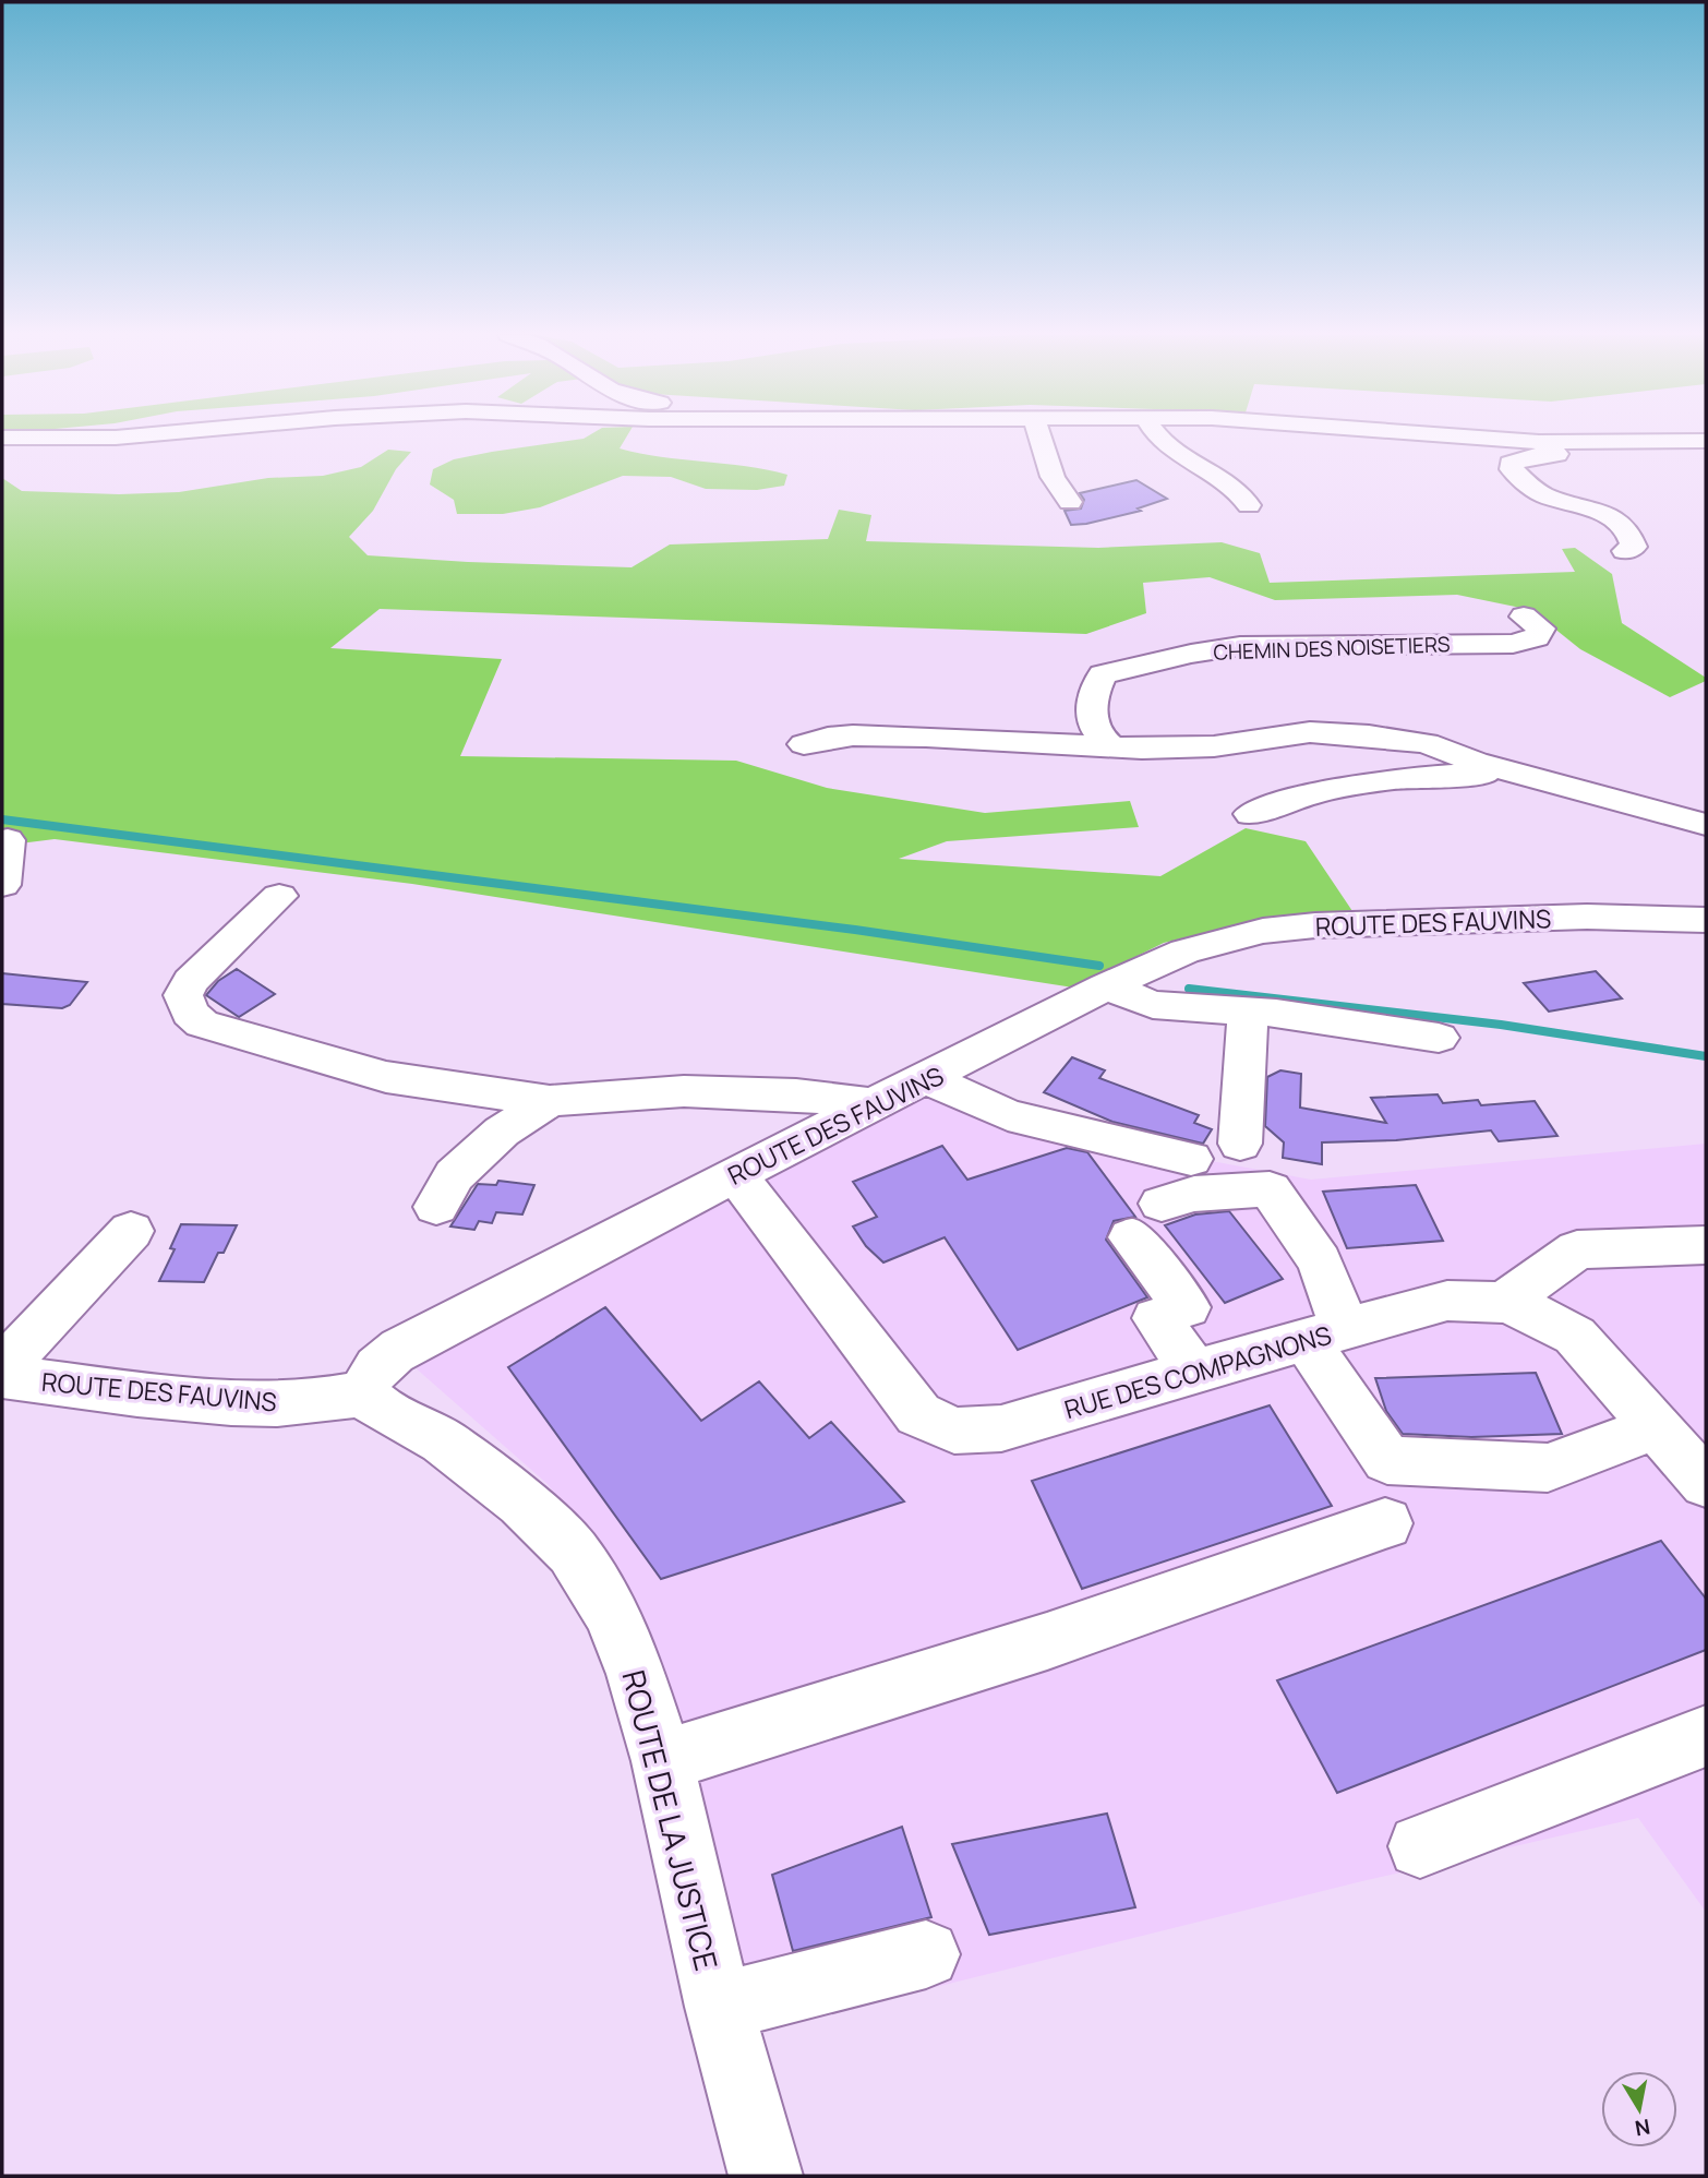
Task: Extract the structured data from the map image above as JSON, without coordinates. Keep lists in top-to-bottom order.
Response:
{
  "streets": {
    "street": [
      "CHEMIN DES NOISETIERS",
      "ROUTE DES FAUVINS",
      "RUE DES COMPAGNONS",
      "ROUTE DE LA JUSTICE"
    ]
  },
  "crossings": [
    ["ROUTE DES FAUVINS", "RUE DES COMPAGNONS"],
    ["ROUTE DES FAUVINS", "ROUTE DE LA JUSTICE"]
  ],
  "north": "bottom"
}
